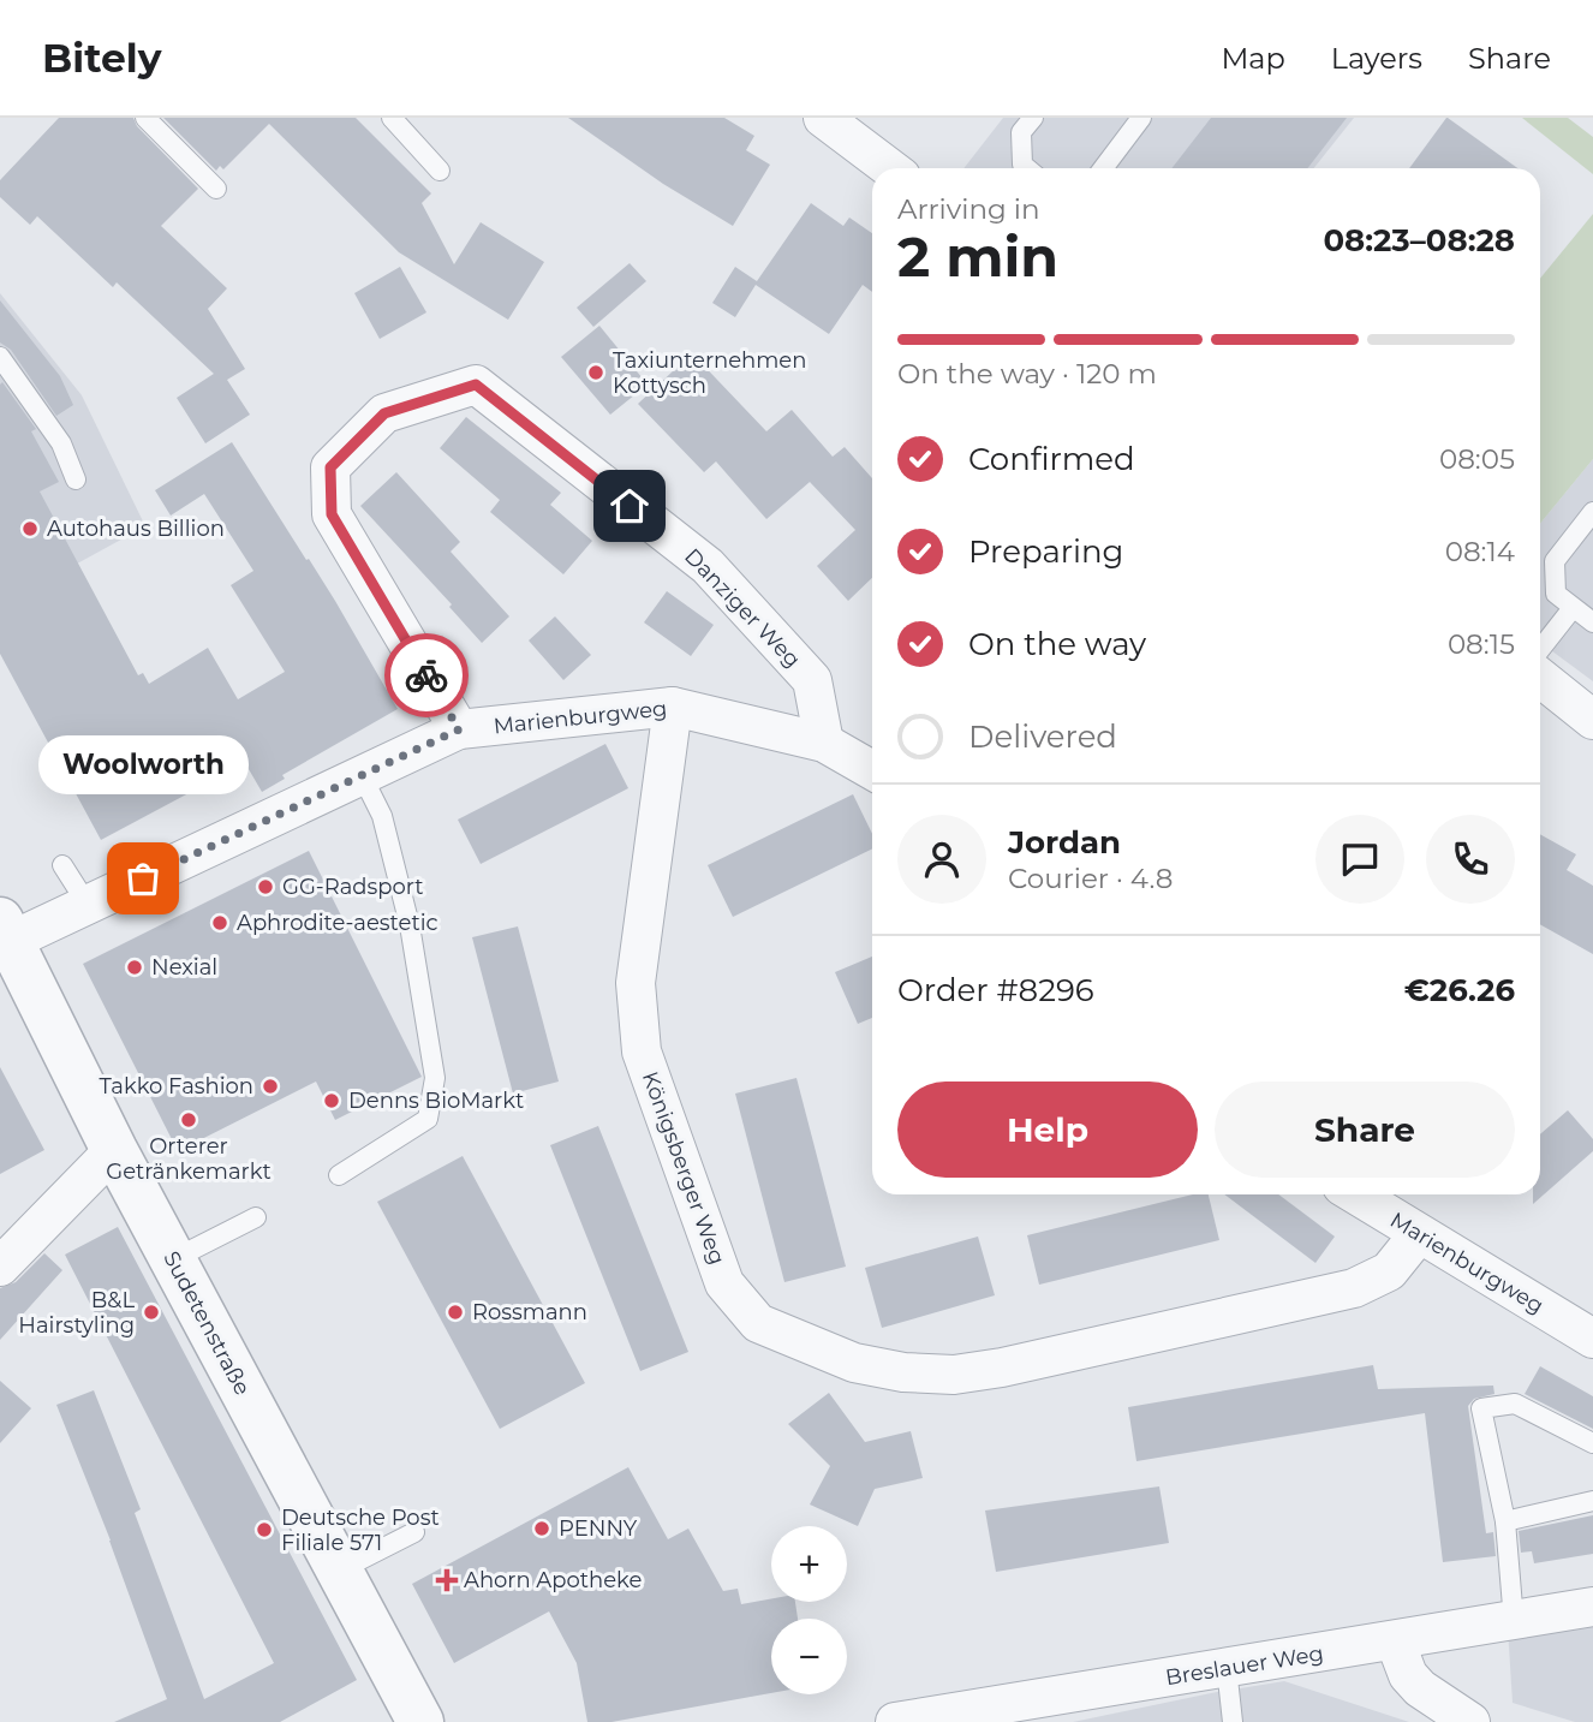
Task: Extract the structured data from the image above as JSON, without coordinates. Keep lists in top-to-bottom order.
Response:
{
  "streets": {
    "street": [
      "Danziger Weg",
      "Marienburgweg",
      "Königsberger Weg",
      "Sudetenstraße",
      "Breslauer Weg"
    ]
  },
  "crossings": [
    ["Danziger Weg", "Marienburgweg"],
    ["Marienburgweg", "Königsberger Weg"],
    ["Marienburgweg", "Sudetenstraße"]
  ],
  "places": {
    "other": [
      "Taxiunternehmen Kottysch",
      "Autohaus Billion",
      "Woolworth",
      "GG-Radsport",
      "Aphrodite-aestetic",
      "Nexial",
      "Takko Fashion",
      "Denns BioMarkt",
      "Orterer Getränkemarkt",
      "B&L Hairstyling",
      "Rossmann",
      "PENNY",
      "Deutsche Post Filiale 571"
    ],
    "health": ["Ahorn Apotheke"]
  },
  "page": {
    "header": "Bitely",
    "nav": ["Map", "Layers", "Share"],
    "heading": ["2 min", "Arriving in", "08:23–08:28"],
    "panel": [
      "Jordan",
      "Courier · 4.8",
      "Order #8296",
      "€26.26"
    ],
    "bar": "On the way · 120 m",
    "list": [
      ["Confirmed", "08:05"],
      ["Preparing", "08:14"],
      ["On the way", "08:15"],
      "Delivered"
    ],
    "bubble": "Woolworth",
    "buttons": ["Help", "Share"],
    "map_buttons": ["+", "−"]
  }
}
